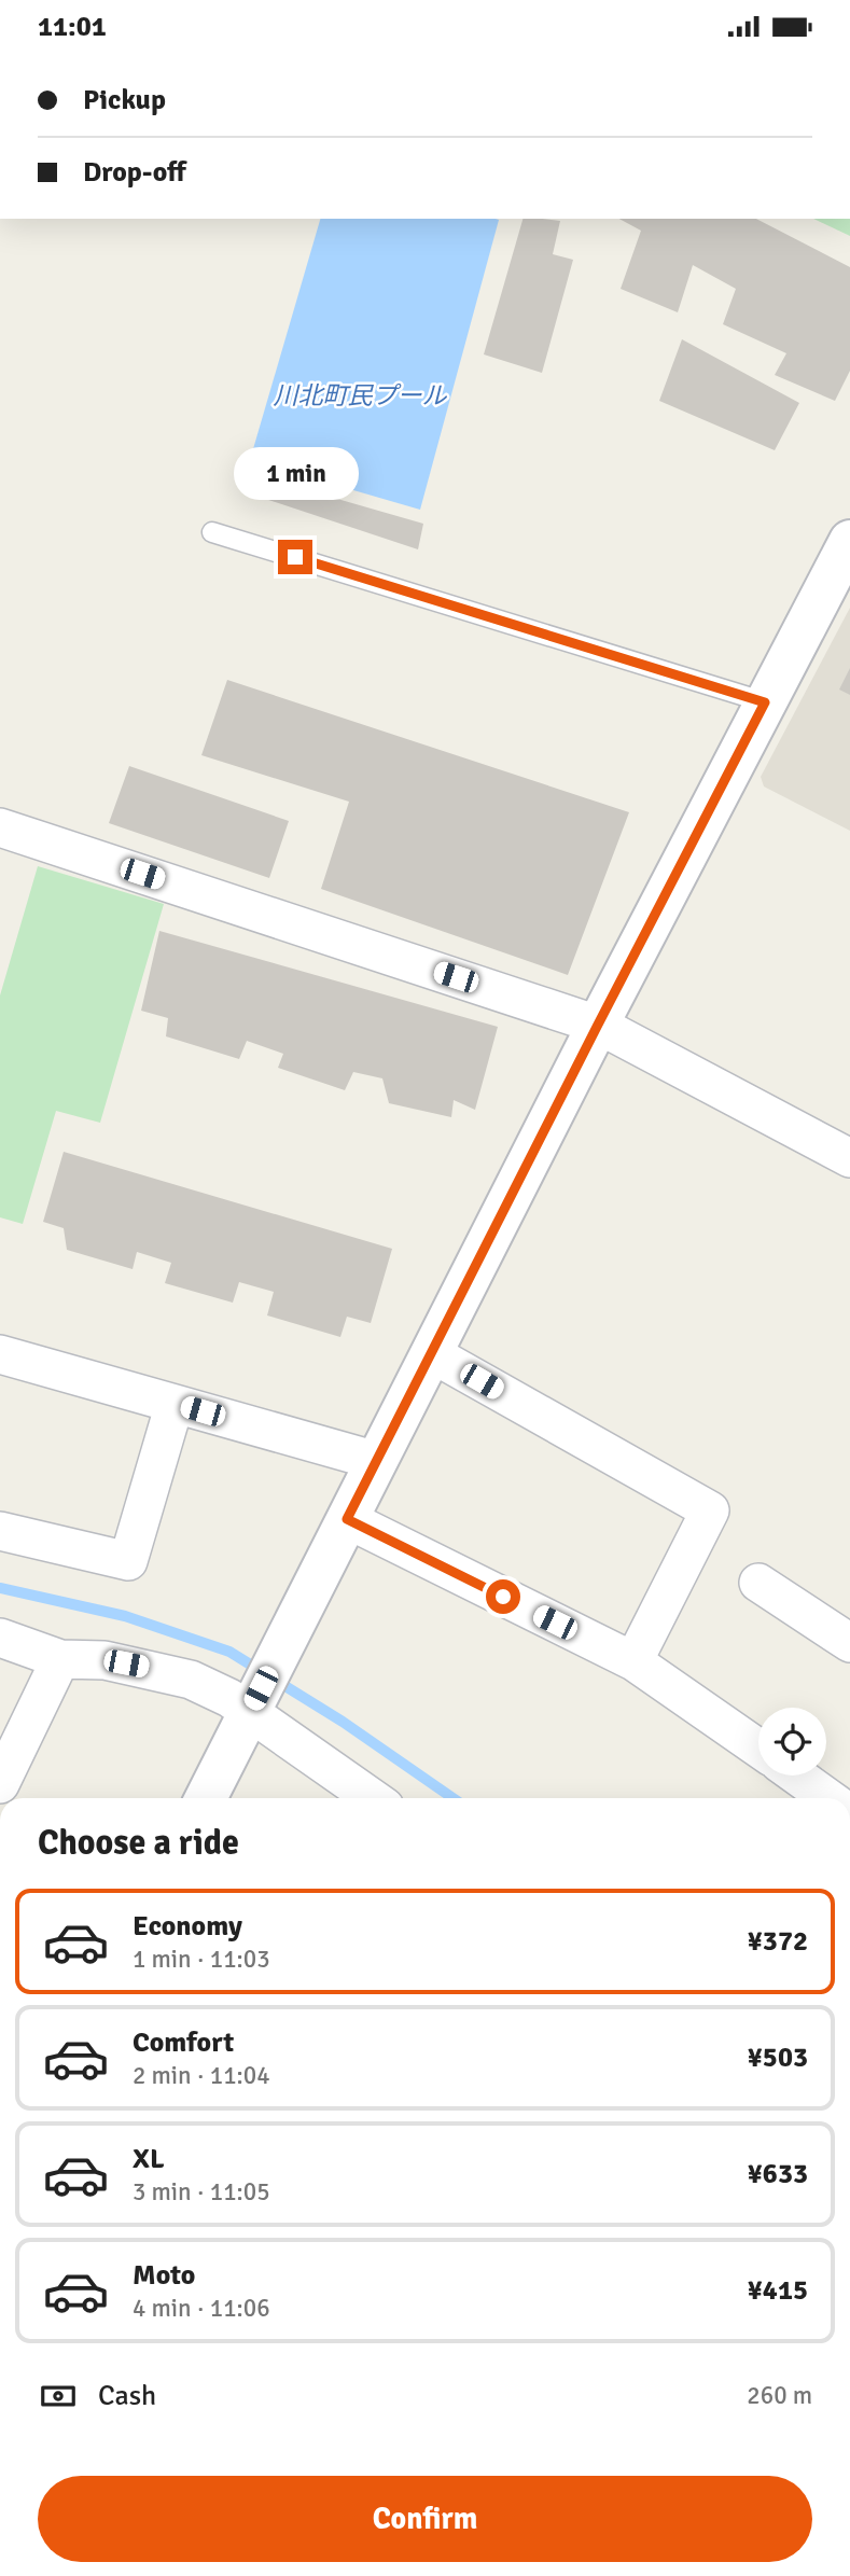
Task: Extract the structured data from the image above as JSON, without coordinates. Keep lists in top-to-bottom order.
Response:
{
  "water": ["川北町民プール"],
  "page": {
    "status": "11:01",
    "banner": ["Pickup", "Drop-off"],
    "bubble": "1 min",
    "heading": "Choose a ride",
    "list": [
      {
        "name": "Economy",
        "note": "1 min · 11:03",
        "value": "¥372"
      },
      {
        "name": "Comfort",
        "note": "2 min · 11:04",
        "value": "¥503"
      },
      {
        "name": "XL",
        "note": "3 min · 11:05",
        "value": "¥633"
      },
      {
        "name": "Moto",
        "note": "4 min · 11:06",
        "value": "¥415"
      }
    ],
    "pay": ["Cash", "260 m"],
    "buttons": "Confirm"
  }
}
